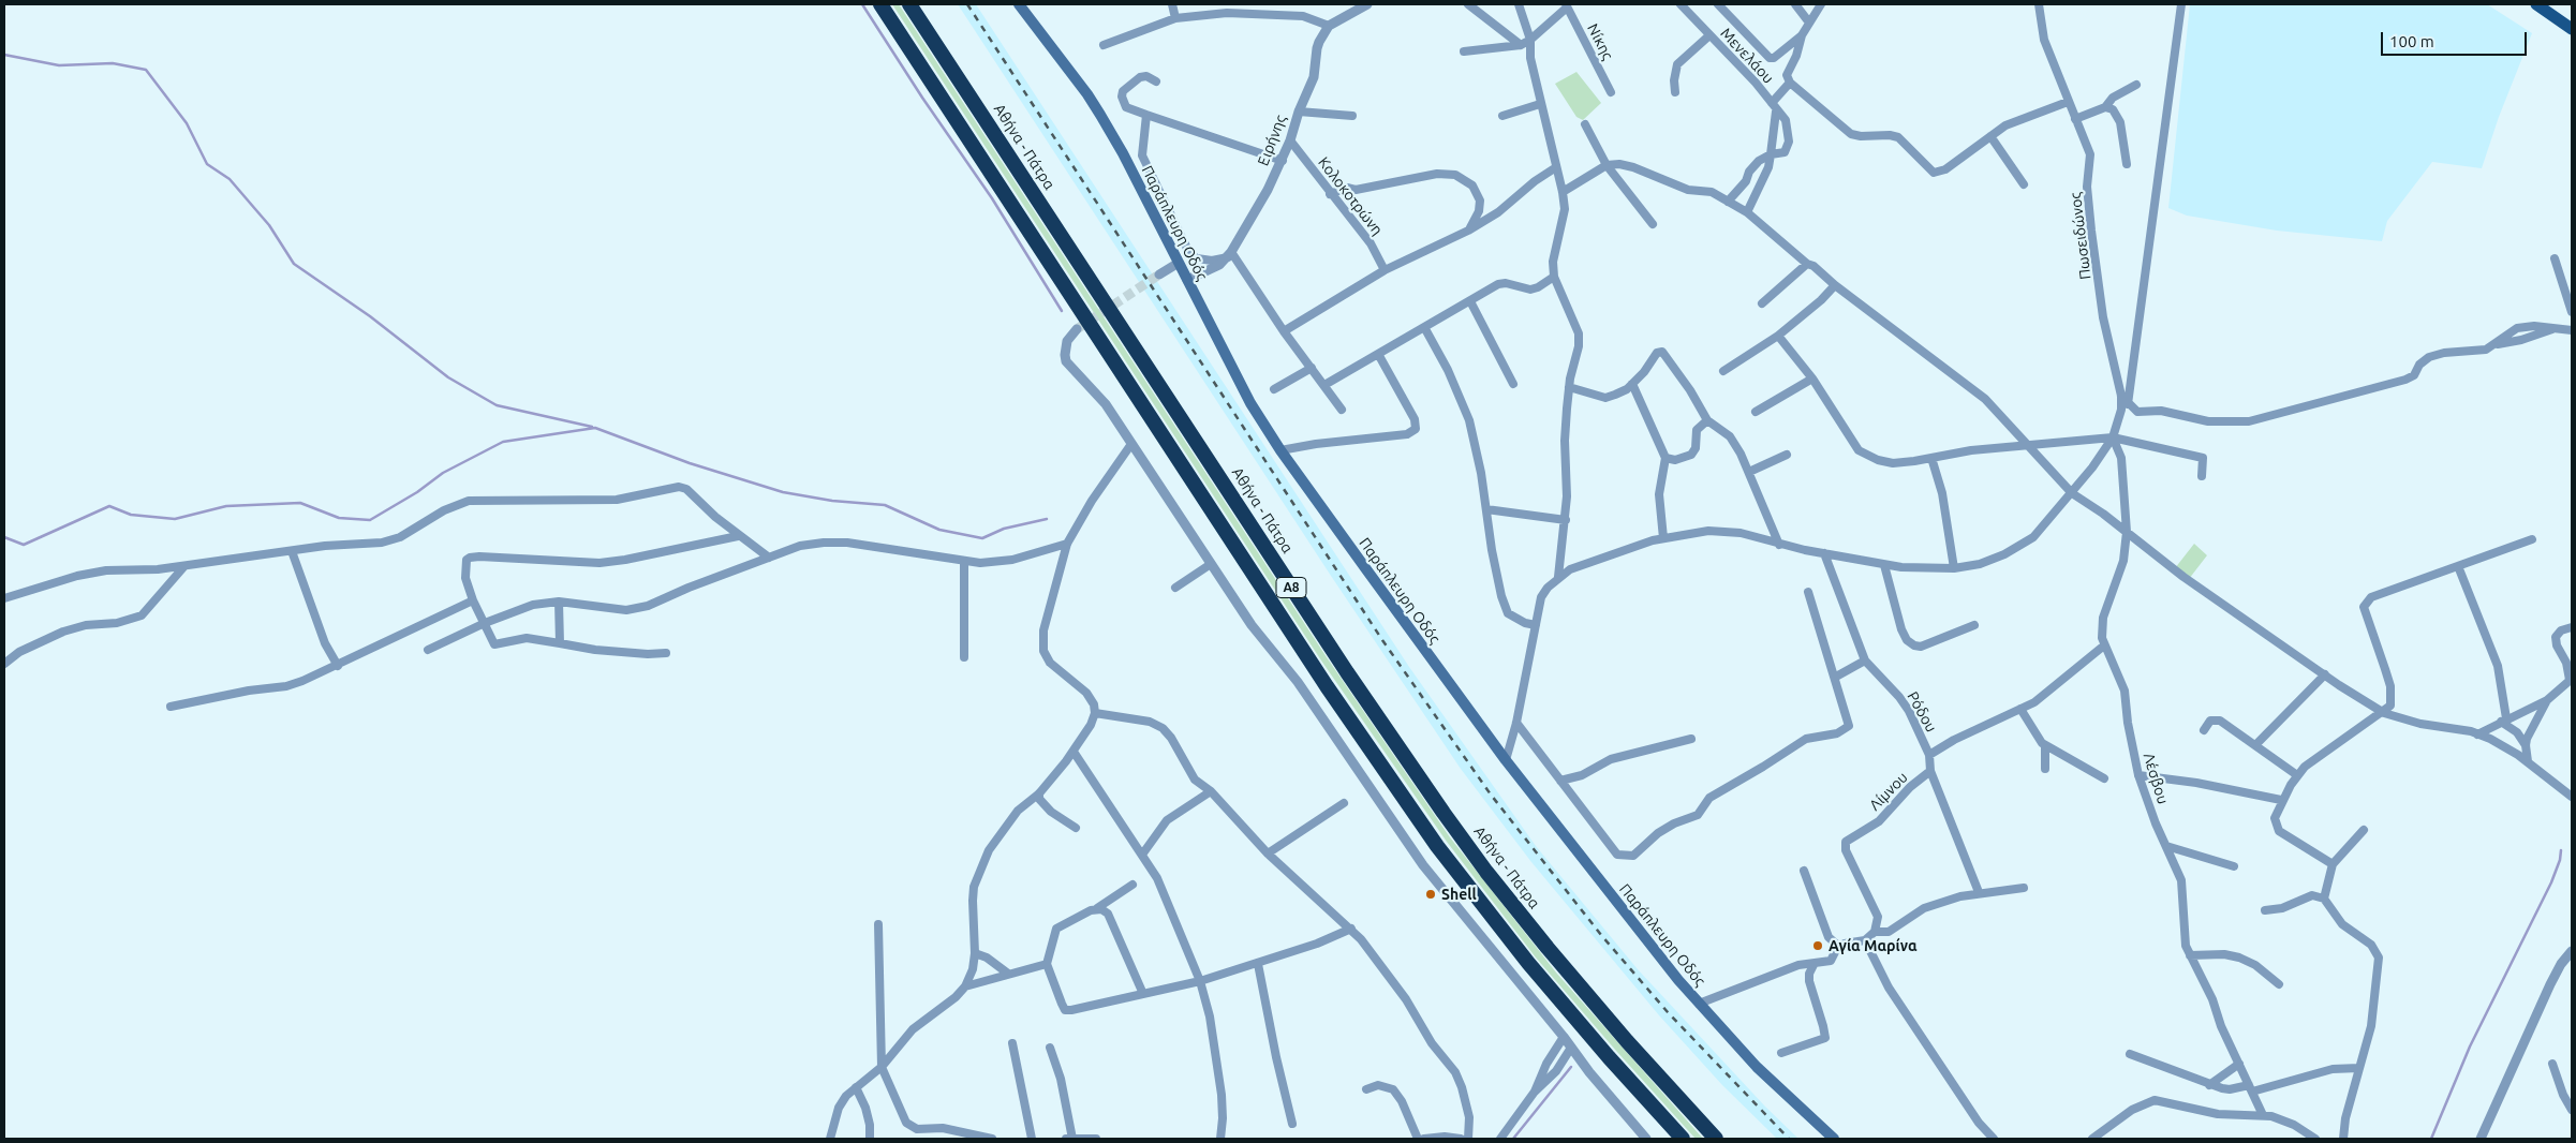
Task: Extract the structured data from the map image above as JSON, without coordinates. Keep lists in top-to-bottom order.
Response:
{
  "streets": {
    "highway": ["Αθήνα - Πάτρα", "Α8"],
    "main road": ["Παράπλευρη Οδός"],
    "street": [
      "Νίκης",
      "Μενελάου",
      "Ειρήνης",
      "Κολοκοτρώνη",
      "Πωσειδώνος",
      "Ρόδου",
      "Λέσβου",
      "Λίμνου"
    ]
  },
  "crossings": [
    ["Ειρήνης", "Κολοκοτρώνη"],
    ["Ειρήνης", "Παράπλευρη Οδός"],
    ["Πωσειδώνος", "Ρόδου"],
    ["Πωσειδώνος", "Λέσβου"],
    ["Ρόδου", "Λίμνου"]
  ],
  "places": ["Shell", "Αγία Μαρίνα"],
  "scale_bar": "100 m"
}
